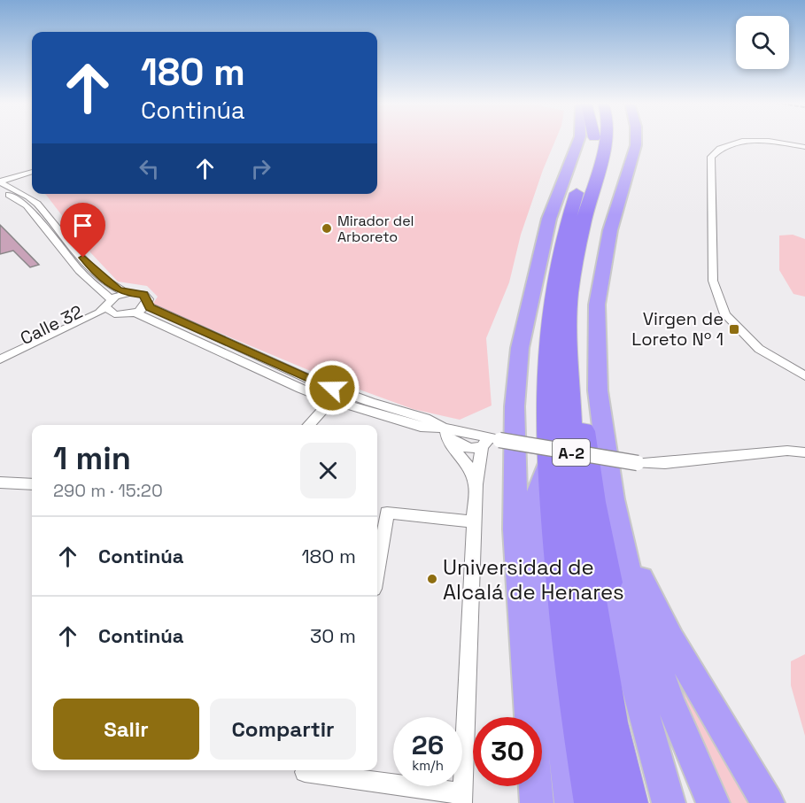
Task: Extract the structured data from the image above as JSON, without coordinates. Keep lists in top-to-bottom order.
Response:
{
  "streets": {
    "highway": ["A-2"],
    "street": ["Calle 32"]
  },
  "places": {
    "other": ["Mirador del Arboreto", "Universidad de Alcalá de Henares"],
    "transit": ["Virgen de Loreto Nº 1"]
  },
  "page": {
    "turn": ["180 m", "Continúa"],
    "heading": ["1 min", "290 m · 15:20"],
    "list": [
      {
        "name": "Continúa",
        "value": "180 m"
      },
      {
        "name": "Continúa",
        "value": "30 m"
      }
    ],
    "buttons": ["Salir", "Compartir"],
    "speed": "26 km/h",
    "limit": "30"
  }
}
